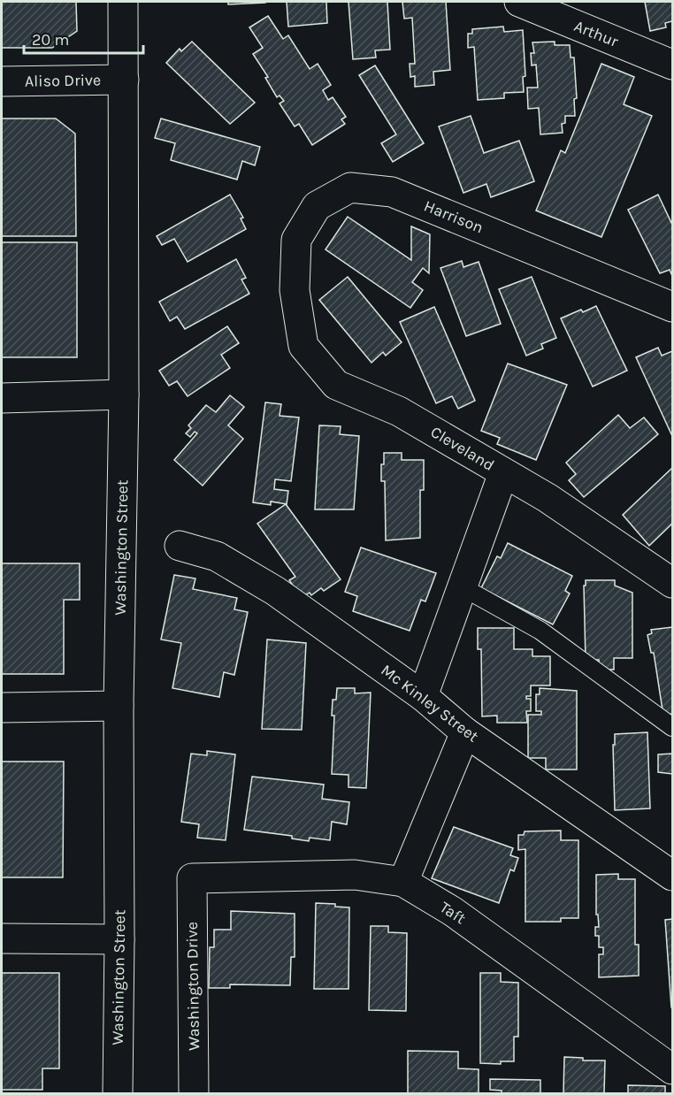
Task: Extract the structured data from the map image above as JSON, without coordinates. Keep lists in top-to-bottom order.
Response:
{
  "streets": {
    "street": [
      "Arthur",
      "Aliso Drive",
      "Harrison",
      "Cleveland",
      "Washington Street",
      "Mc Kinley Street",
      "Taft",
      "Washington Drive"
    ]
  },
  "crossings": [
    ["Aliso Drive", "Washington Street"],
    ["Harrison", "Cleveland"],
    ["Taft", "Washington Drive"]
  ],
  "scale_bar": "20 m"
}
